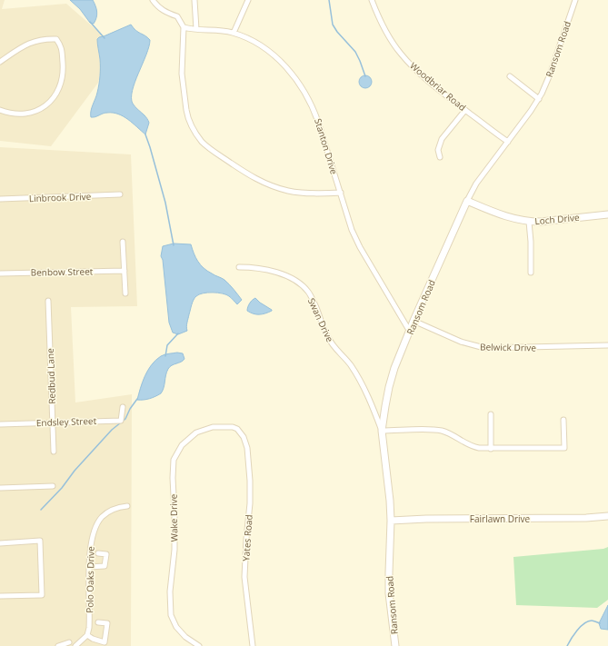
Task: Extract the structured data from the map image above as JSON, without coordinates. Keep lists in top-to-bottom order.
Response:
{
  "streets": {
    "street": [
      "Ransom Road",
      "Woodbriar Road",
      "Stanton Drive",
      "Linbrook Drive",
      "Loch Drive",
      "Benbow Street",
      "Swan Drive",
      "Belwick Drive",
      "Redbud Lane",
      "Endsley Street",
      "Wake Drive",
      "Fairlawn Drive",
      "Yates Road",
      "Polo Oaks Drive"
    ]
  },
  "crossings": [
    ["Ransom Road", "Woodbriar Road"],
    ["Ransom Road", "Stanton Drive"],
    ["Ransom Road", "Loch Drive"],
    ["Ransom Road", "Swan Drive"],
    ["Ransom Road", "Belwick Drive"],
    ["Ransom Road", "Fairlawn Drive"],
    ["Redbud Lane", "Endsley Street"],
    ["Wake Drive", "Yates Road"]
  ]
}
